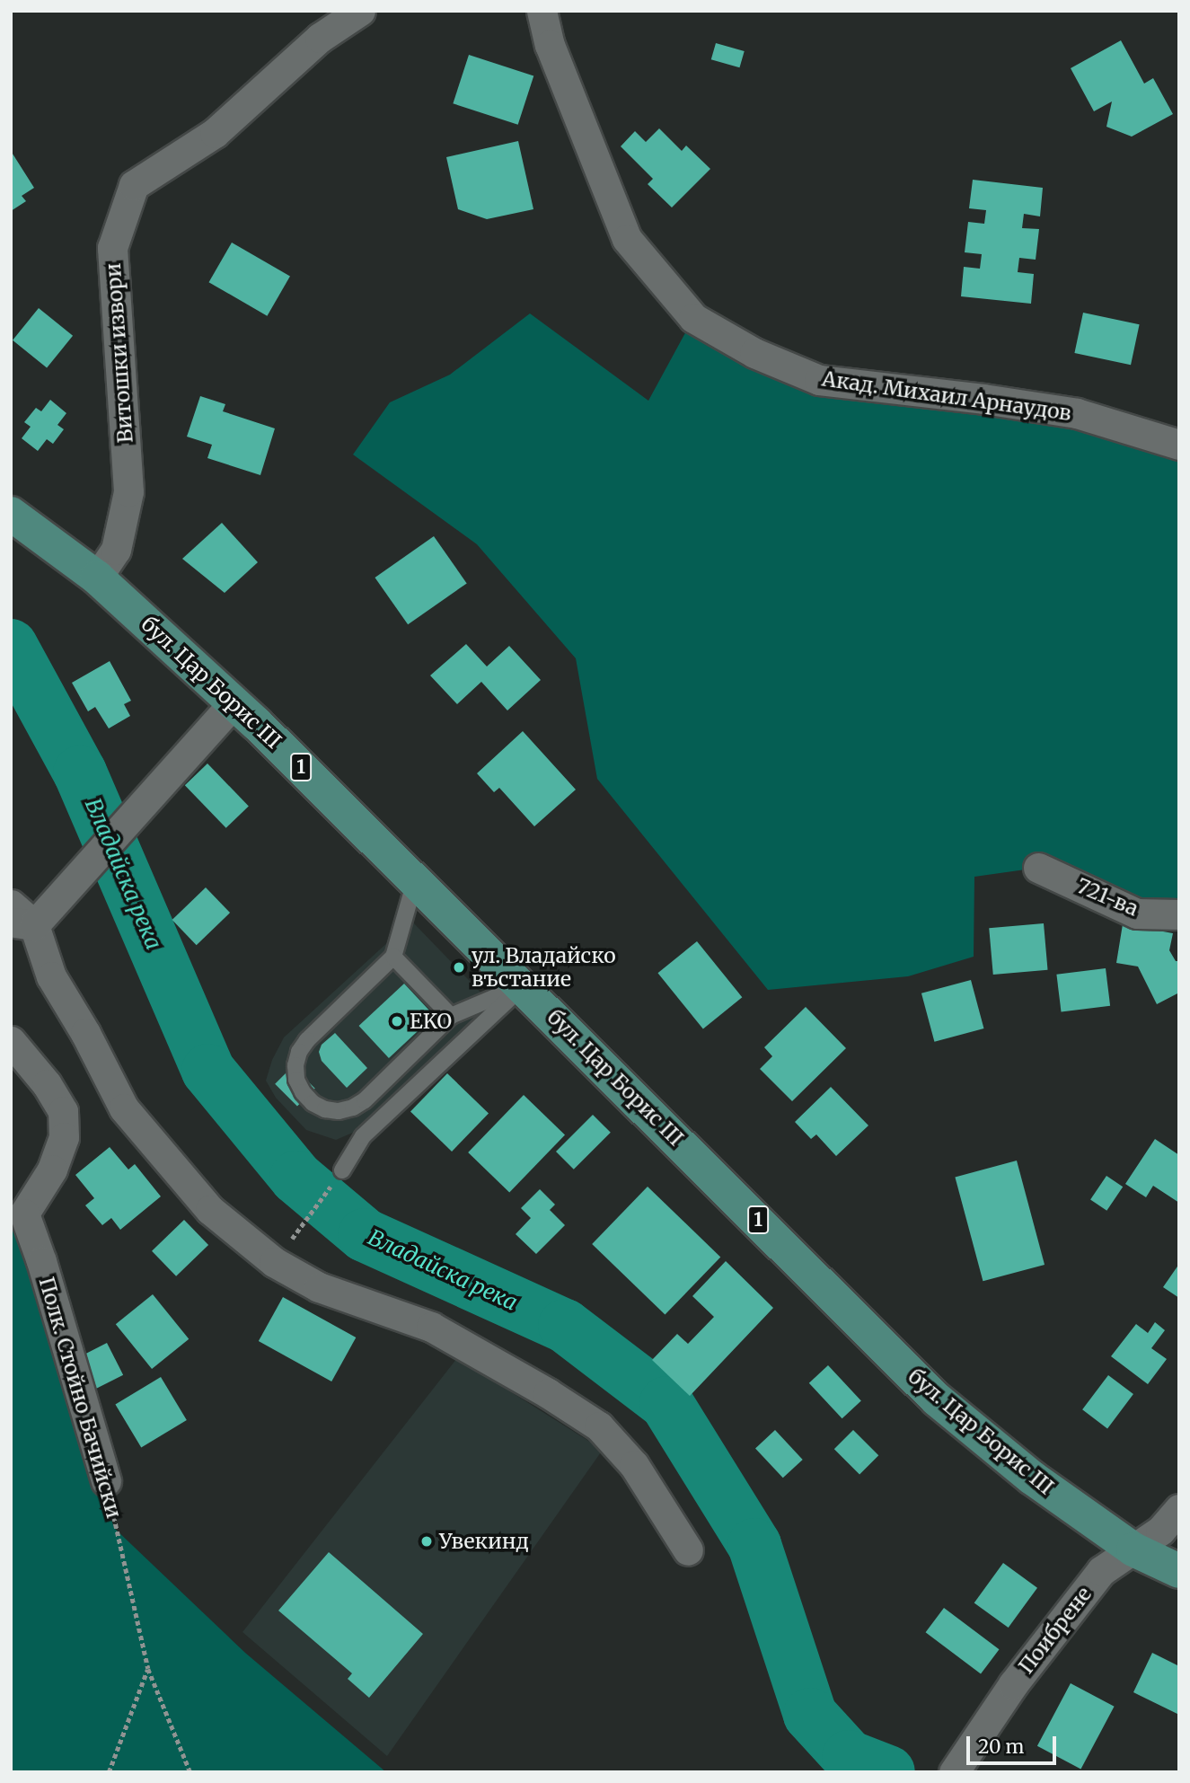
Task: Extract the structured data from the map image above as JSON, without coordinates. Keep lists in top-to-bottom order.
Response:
{
  "streets": {
    "main road": ["бул. Цар Борис III", "1"],
    "street": [
      "Витошки извори",
      "Акад. Михаил Арнаудов",
      "721-ва",
      "Полк. Стойно Бачийски",
      "Поибрене"
    ]
  },
  "crossings": [
    ["Витошки извори", "бул. Цар Борис III"],
    ["бул. Цар Борис III", "Поибрене"]
  ],
  "water": ["Владайска река"],
  "places": ["ул. Владайско въстание", "EKO", "Увекинд"],
  "scale_bar": "20 m"
}
